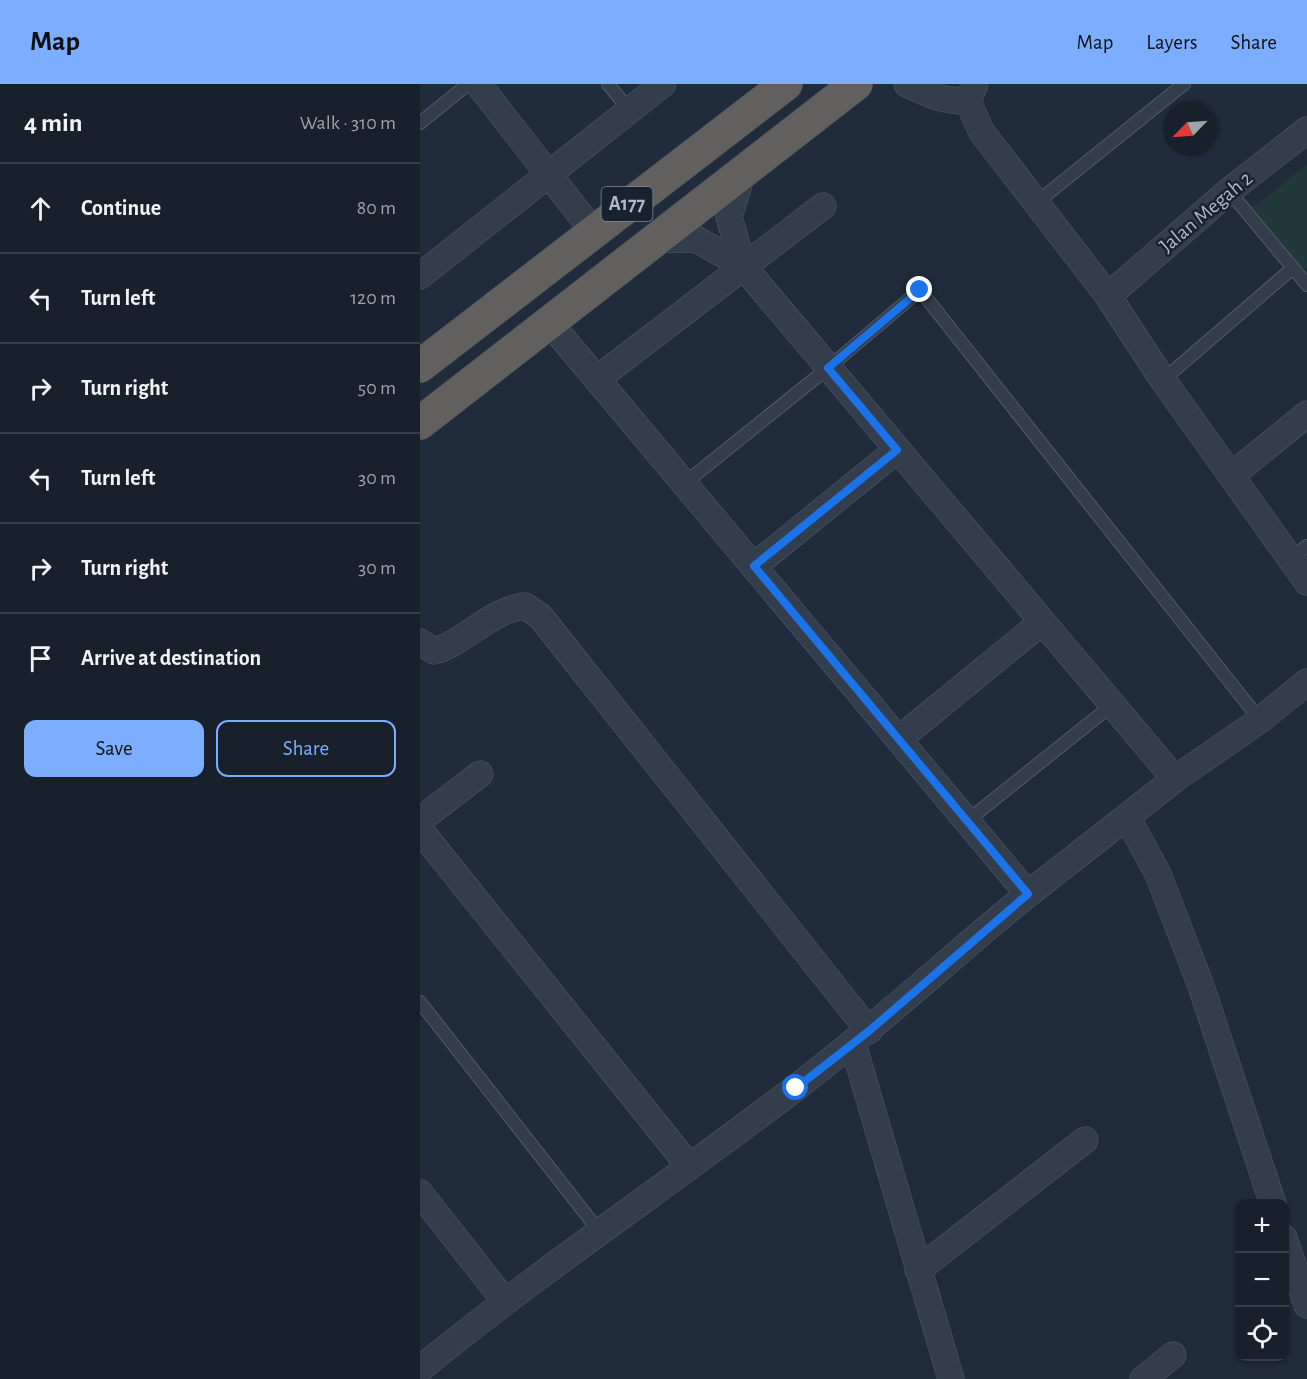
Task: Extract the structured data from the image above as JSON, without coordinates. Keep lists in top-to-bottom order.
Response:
{
  "streets": {
    "highway": ["A177"],
    "street": ["Jalan Megah 2"]
  },
  "north": "bottom left",
  "page": {
    "header": "Map",
    "nav": ["Map", "Layers", "Share"],
    "heading": ["4 min", "Walk · 310 m"],
    "list": [
      ["Continue", "80 m"],
      ["Turn left", "120 m"],
      ["Turn right", "50 m"],
      ["Turn left", "30 m"],
      ["Turn right", "30 m"],
      "Arrive at destination"
    ],
    "buttons": ["Save", "Share"],
    "map_buttons": ["+", "−"]
  }
}
